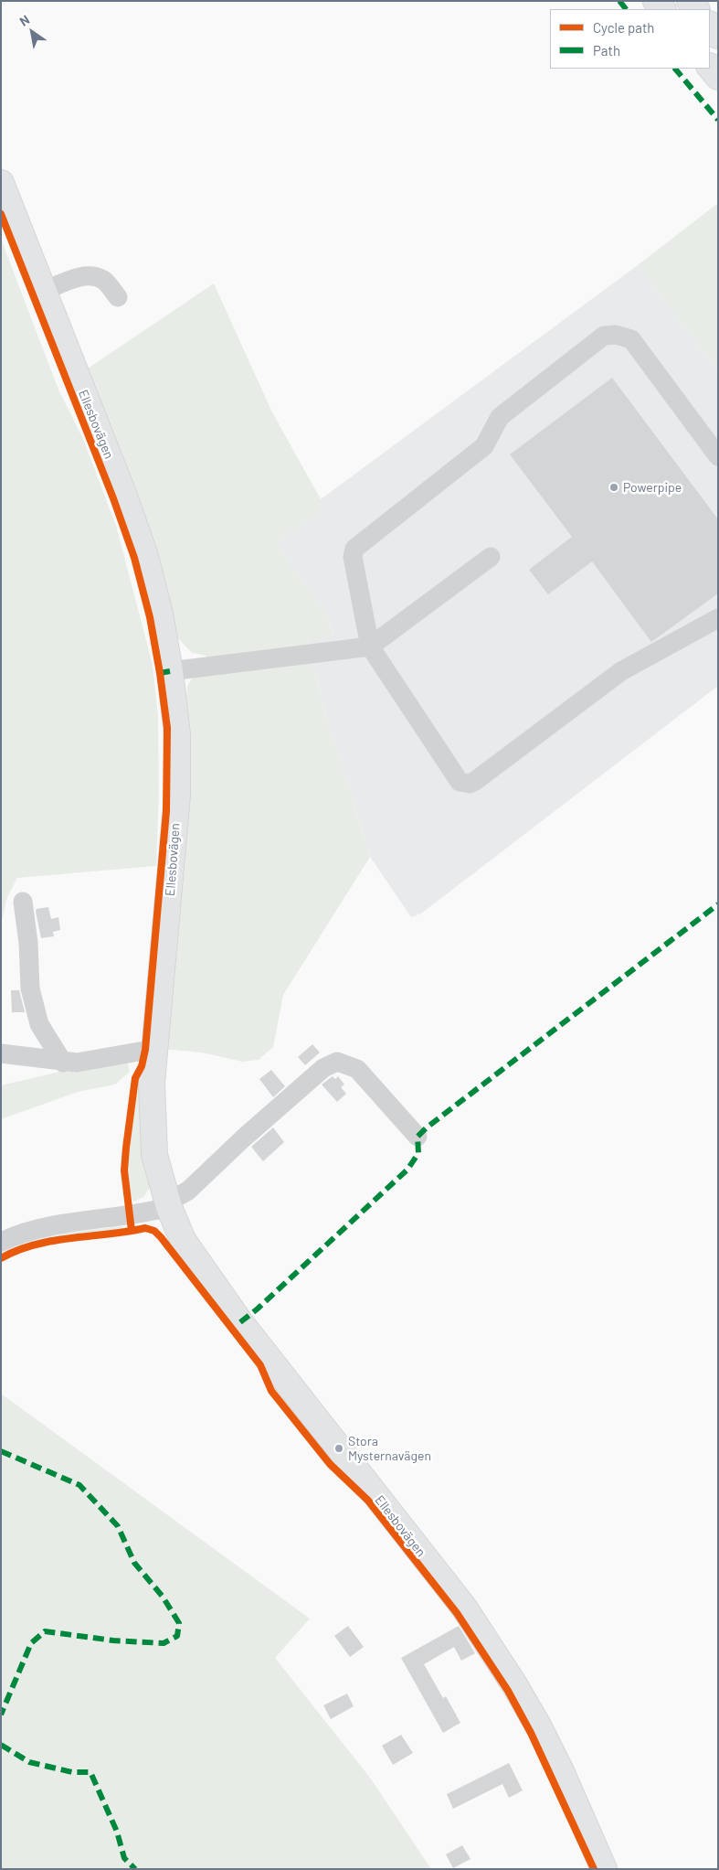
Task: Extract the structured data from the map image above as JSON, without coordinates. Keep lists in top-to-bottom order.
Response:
{
  "streets": {
    "main road": ["Ellesbovägen"]
  },
  "places": ["Powerpipe", "Stora Mysternavägen"],
  "legend": ["Cycle path", "Path"],
  "north": "top left"
}
